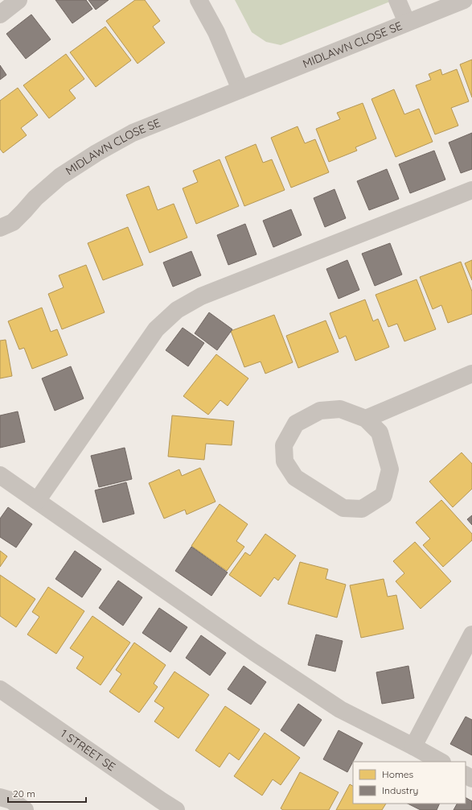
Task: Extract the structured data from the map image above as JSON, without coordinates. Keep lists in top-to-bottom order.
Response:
{
  "streets": {
    "street": ["MIDLAWN CLOSE SE", "1 STREET SE"]
  },
  "legend": ["Homes", "Industry"],
  "scale_bar": "20 m"
}
